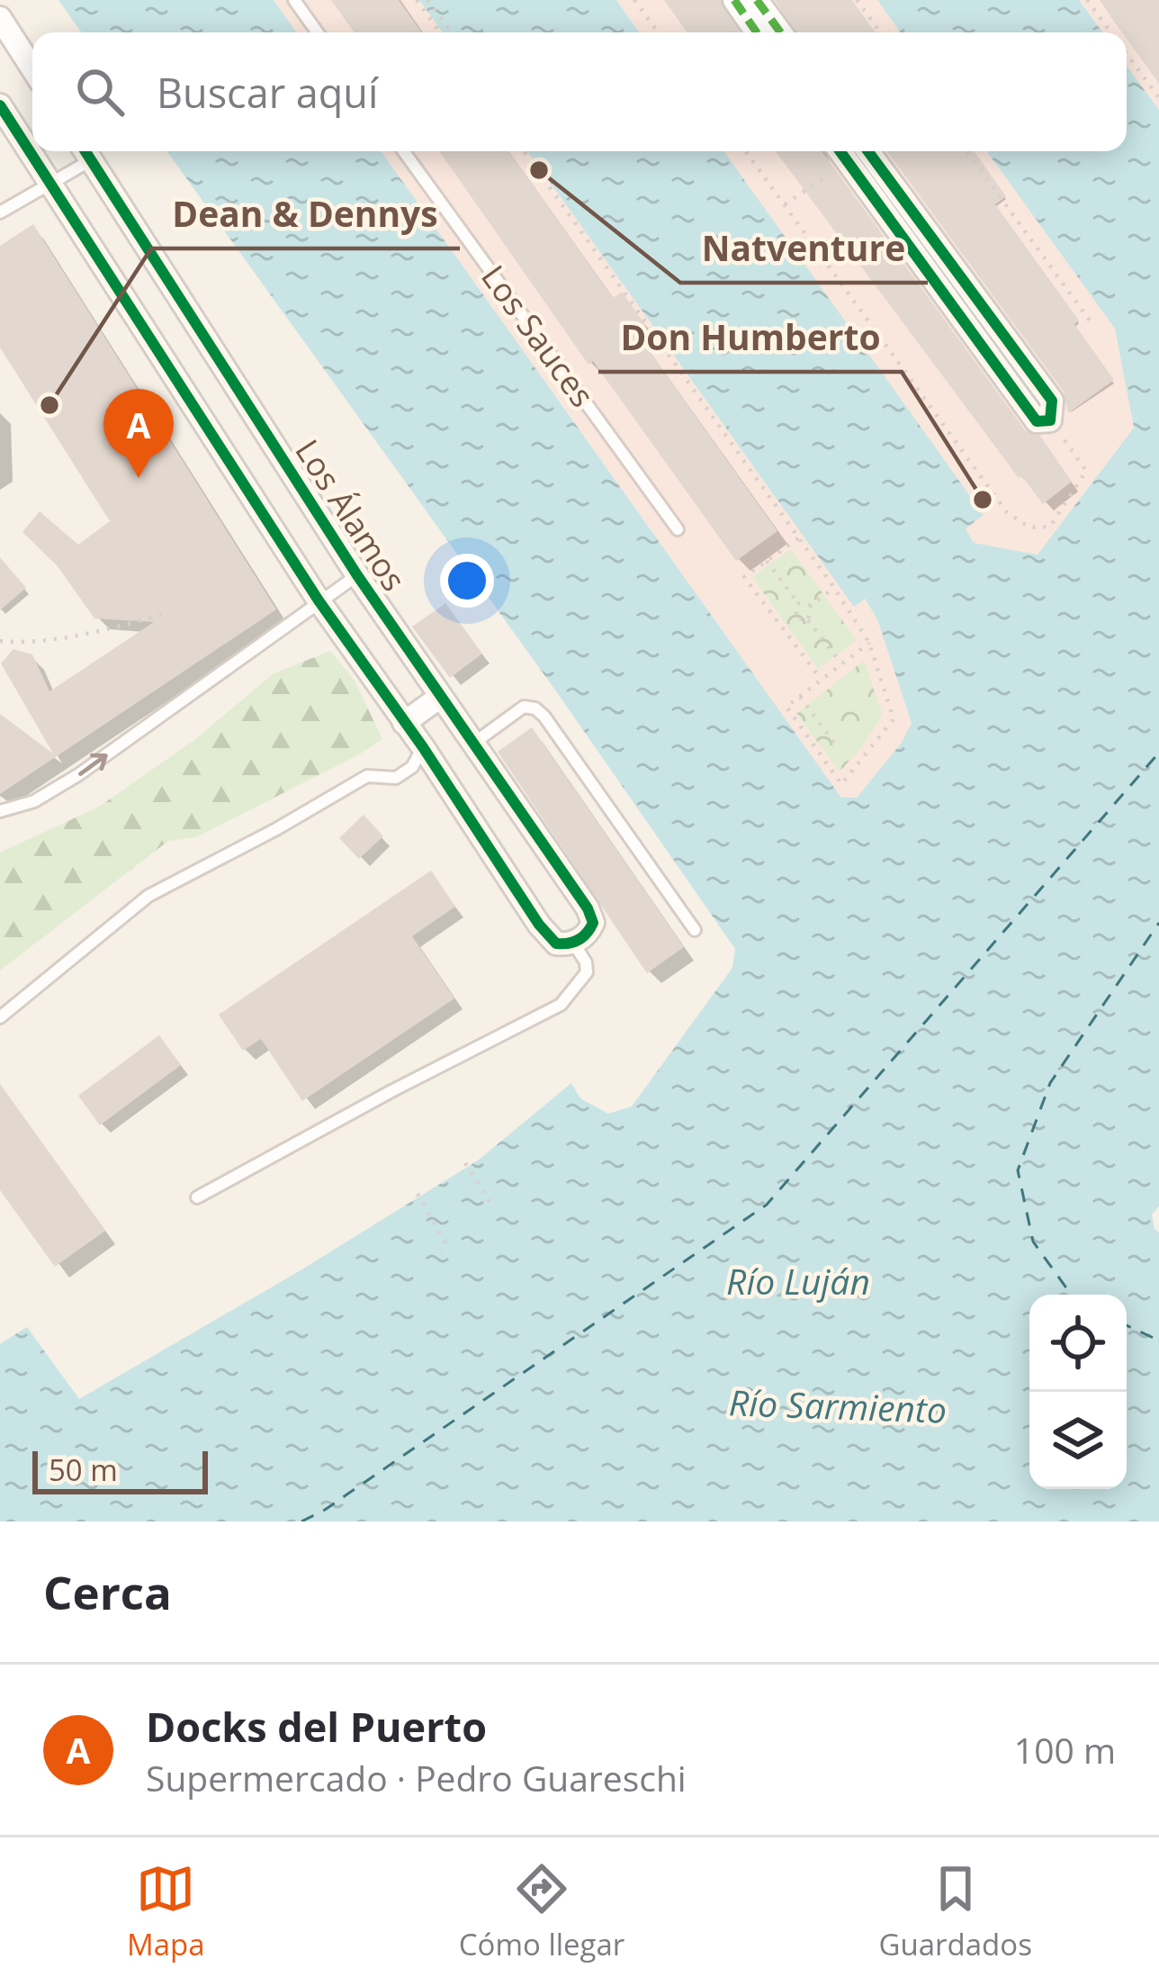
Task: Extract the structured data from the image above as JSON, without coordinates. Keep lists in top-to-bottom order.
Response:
{
  "streets": {
    "street": ["Los Álamos"],
    "lane": ["Los Sauces"]
  },
  "water": ["Río Luján", "Río Sarmiento"],
  "places": ["Natventure", "Dean & Dennys", "Don Humberto"],
  "scale_bar": "50 m",
  "page": {
    "search": "Buscar aquí",
    "pins": "A",
    "scale": "50 m",
    "heading": "Cerca",
    "list": [
      {
        "mark": "A",
        "name": "Docks del Puerto",
        "note": "Supermercado · Pedro Guareschi",
        "value": "100 m"
      }
    ],
    "nav": ["Mapa", "Cómo llegar", "Guardados"]
  }
}
